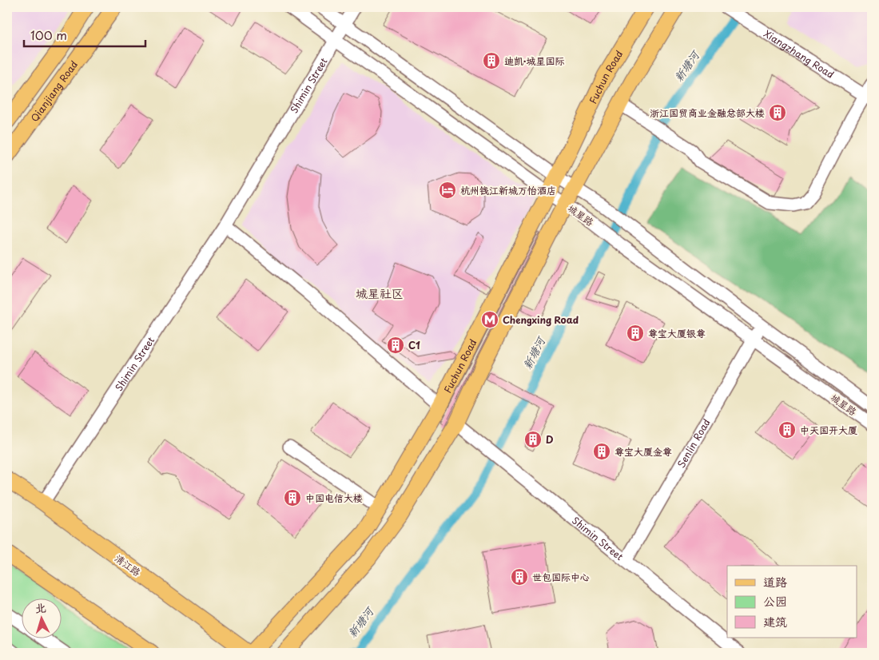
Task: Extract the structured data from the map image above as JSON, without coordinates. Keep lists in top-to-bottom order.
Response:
{
  "streets": {
    "main road": ["Fuchun Road", "Qianjiang Road", "清江路"],
    "street": [
      "Xiangzhang Road",
      "Shimin Street",
      "城星路",
      "Senlin Road"
    ]
  },
  "crossings": [
    ["Fuchun Road", "城星路"],
    ["Shimin Street", "城星路"],
    ["Shimin Street", "Senlin Road"],
    ["Shimin Street", "清江路"],
    ["城星路", "Senlin Road"]
  ],
  "districts": ["城星社区"],
  "water": ["新塘河"],
  "places": {
    "building": [
      "迪凯·城星国际",
      "浙江国贸商业金融总部大楼",
      "尊宝大厦银尊",
      "C1",
      "中天国开大厦",
      "D",
      "尊宝大厦金尊",
      "中国电信大楼",
      "世包国际中心"
    ],
    "hotel": ["杭州钱江新城万怡酒店"],
    "metro station": ["Chengxing Road"]
  },
  "legend": ["道路", "公园", "建筑"],
  "scale_bar": "100 m",
  "north": "top"
}
